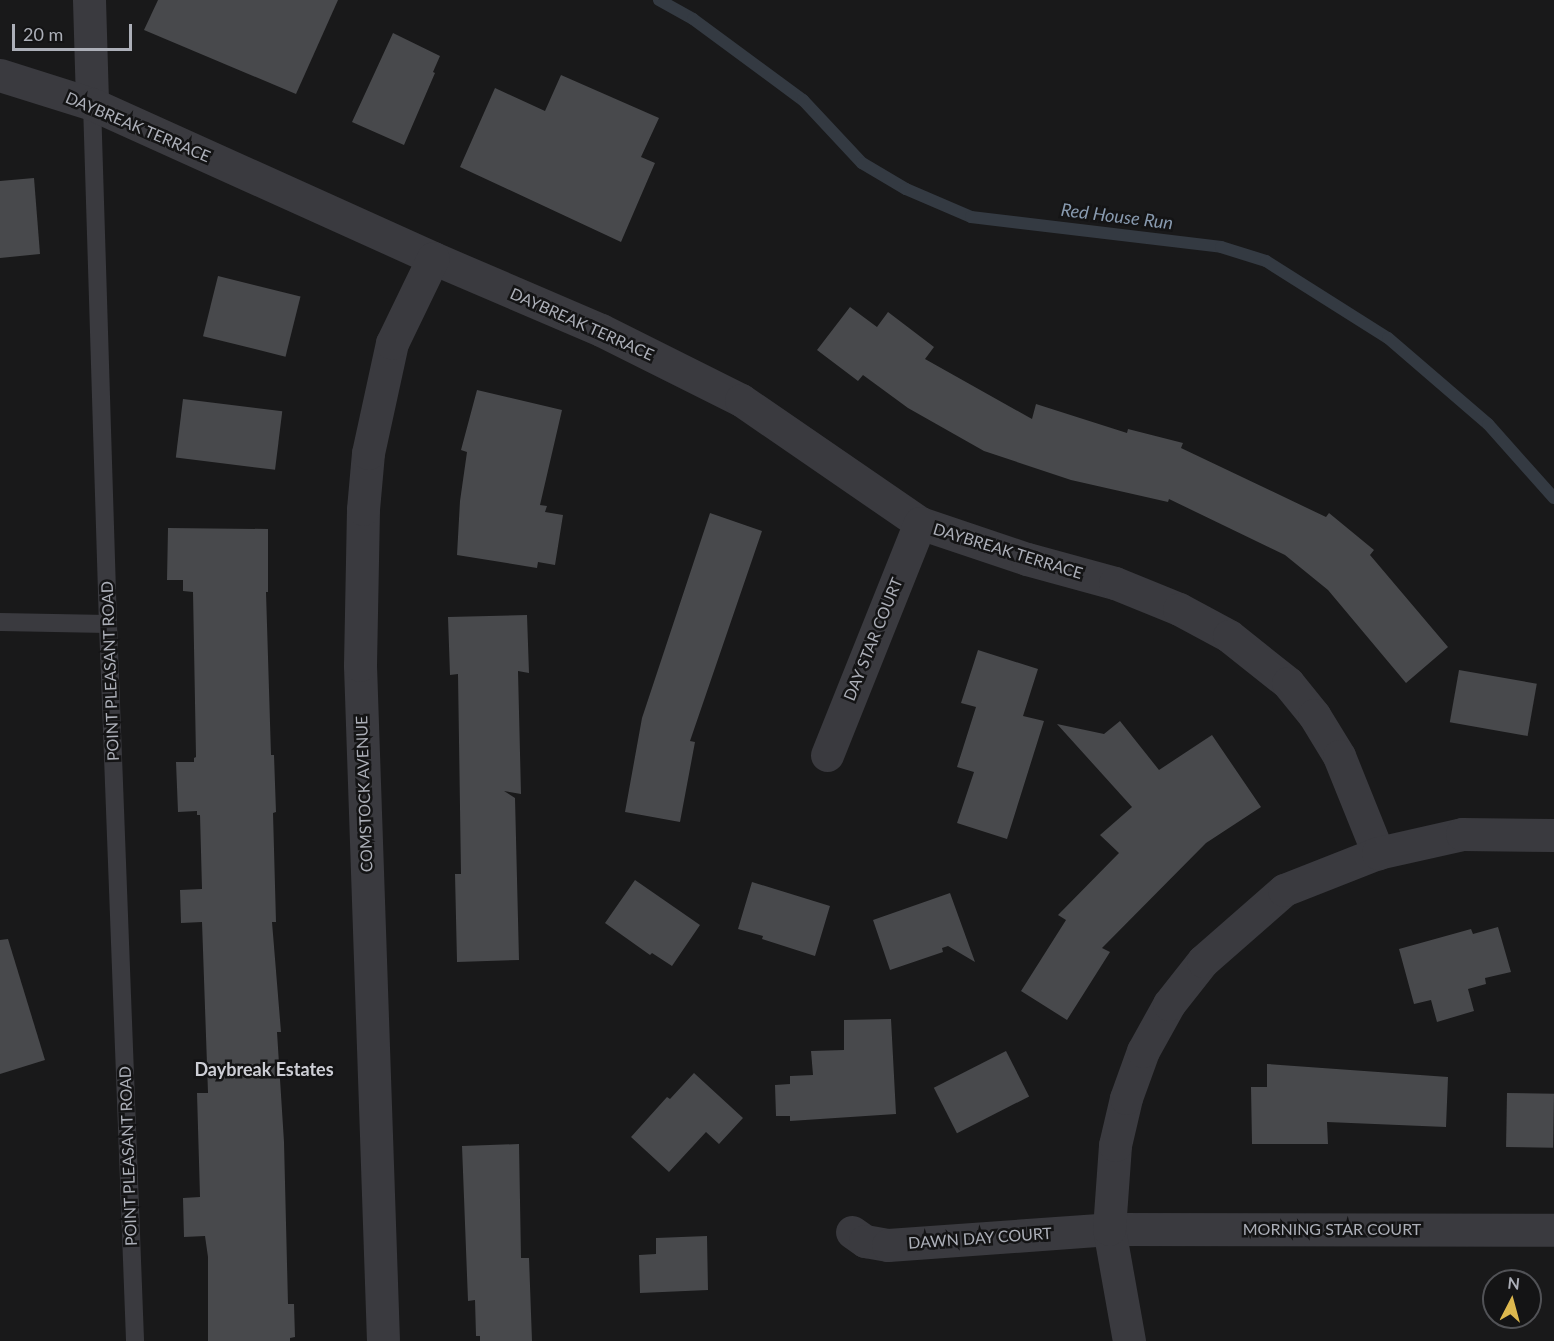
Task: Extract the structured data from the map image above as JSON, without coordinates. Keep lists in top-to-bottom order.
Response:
{
  "streets": {
    "street": [
      "DAYBREAK TERRACE",
      "DAY STAR COURT",
      "POINT PLEASANT ROAD",
      "COMSTOCK AVENUE",
      "MORNING STAR COURT",
      "DAWN DAY COURT"
    ]
  },
  "crossings": [
    ["DAYBREAK TERRACE", "DAY STAR COURT"],
    ["DAYBREAK TERRACE", "POINT PLEASANT ROAD"],
    ["DAYBREAK TERRACE", "COMSTOCK AVENUE"],
    ["MORNING STAR COURT", "DAWN DAY COURT"]
  ],
  "districts": ["Daybreak Estates"],
  "water": ["Red House Run"],
  "scale_bar": "20 m",
  "north": "top"
}
